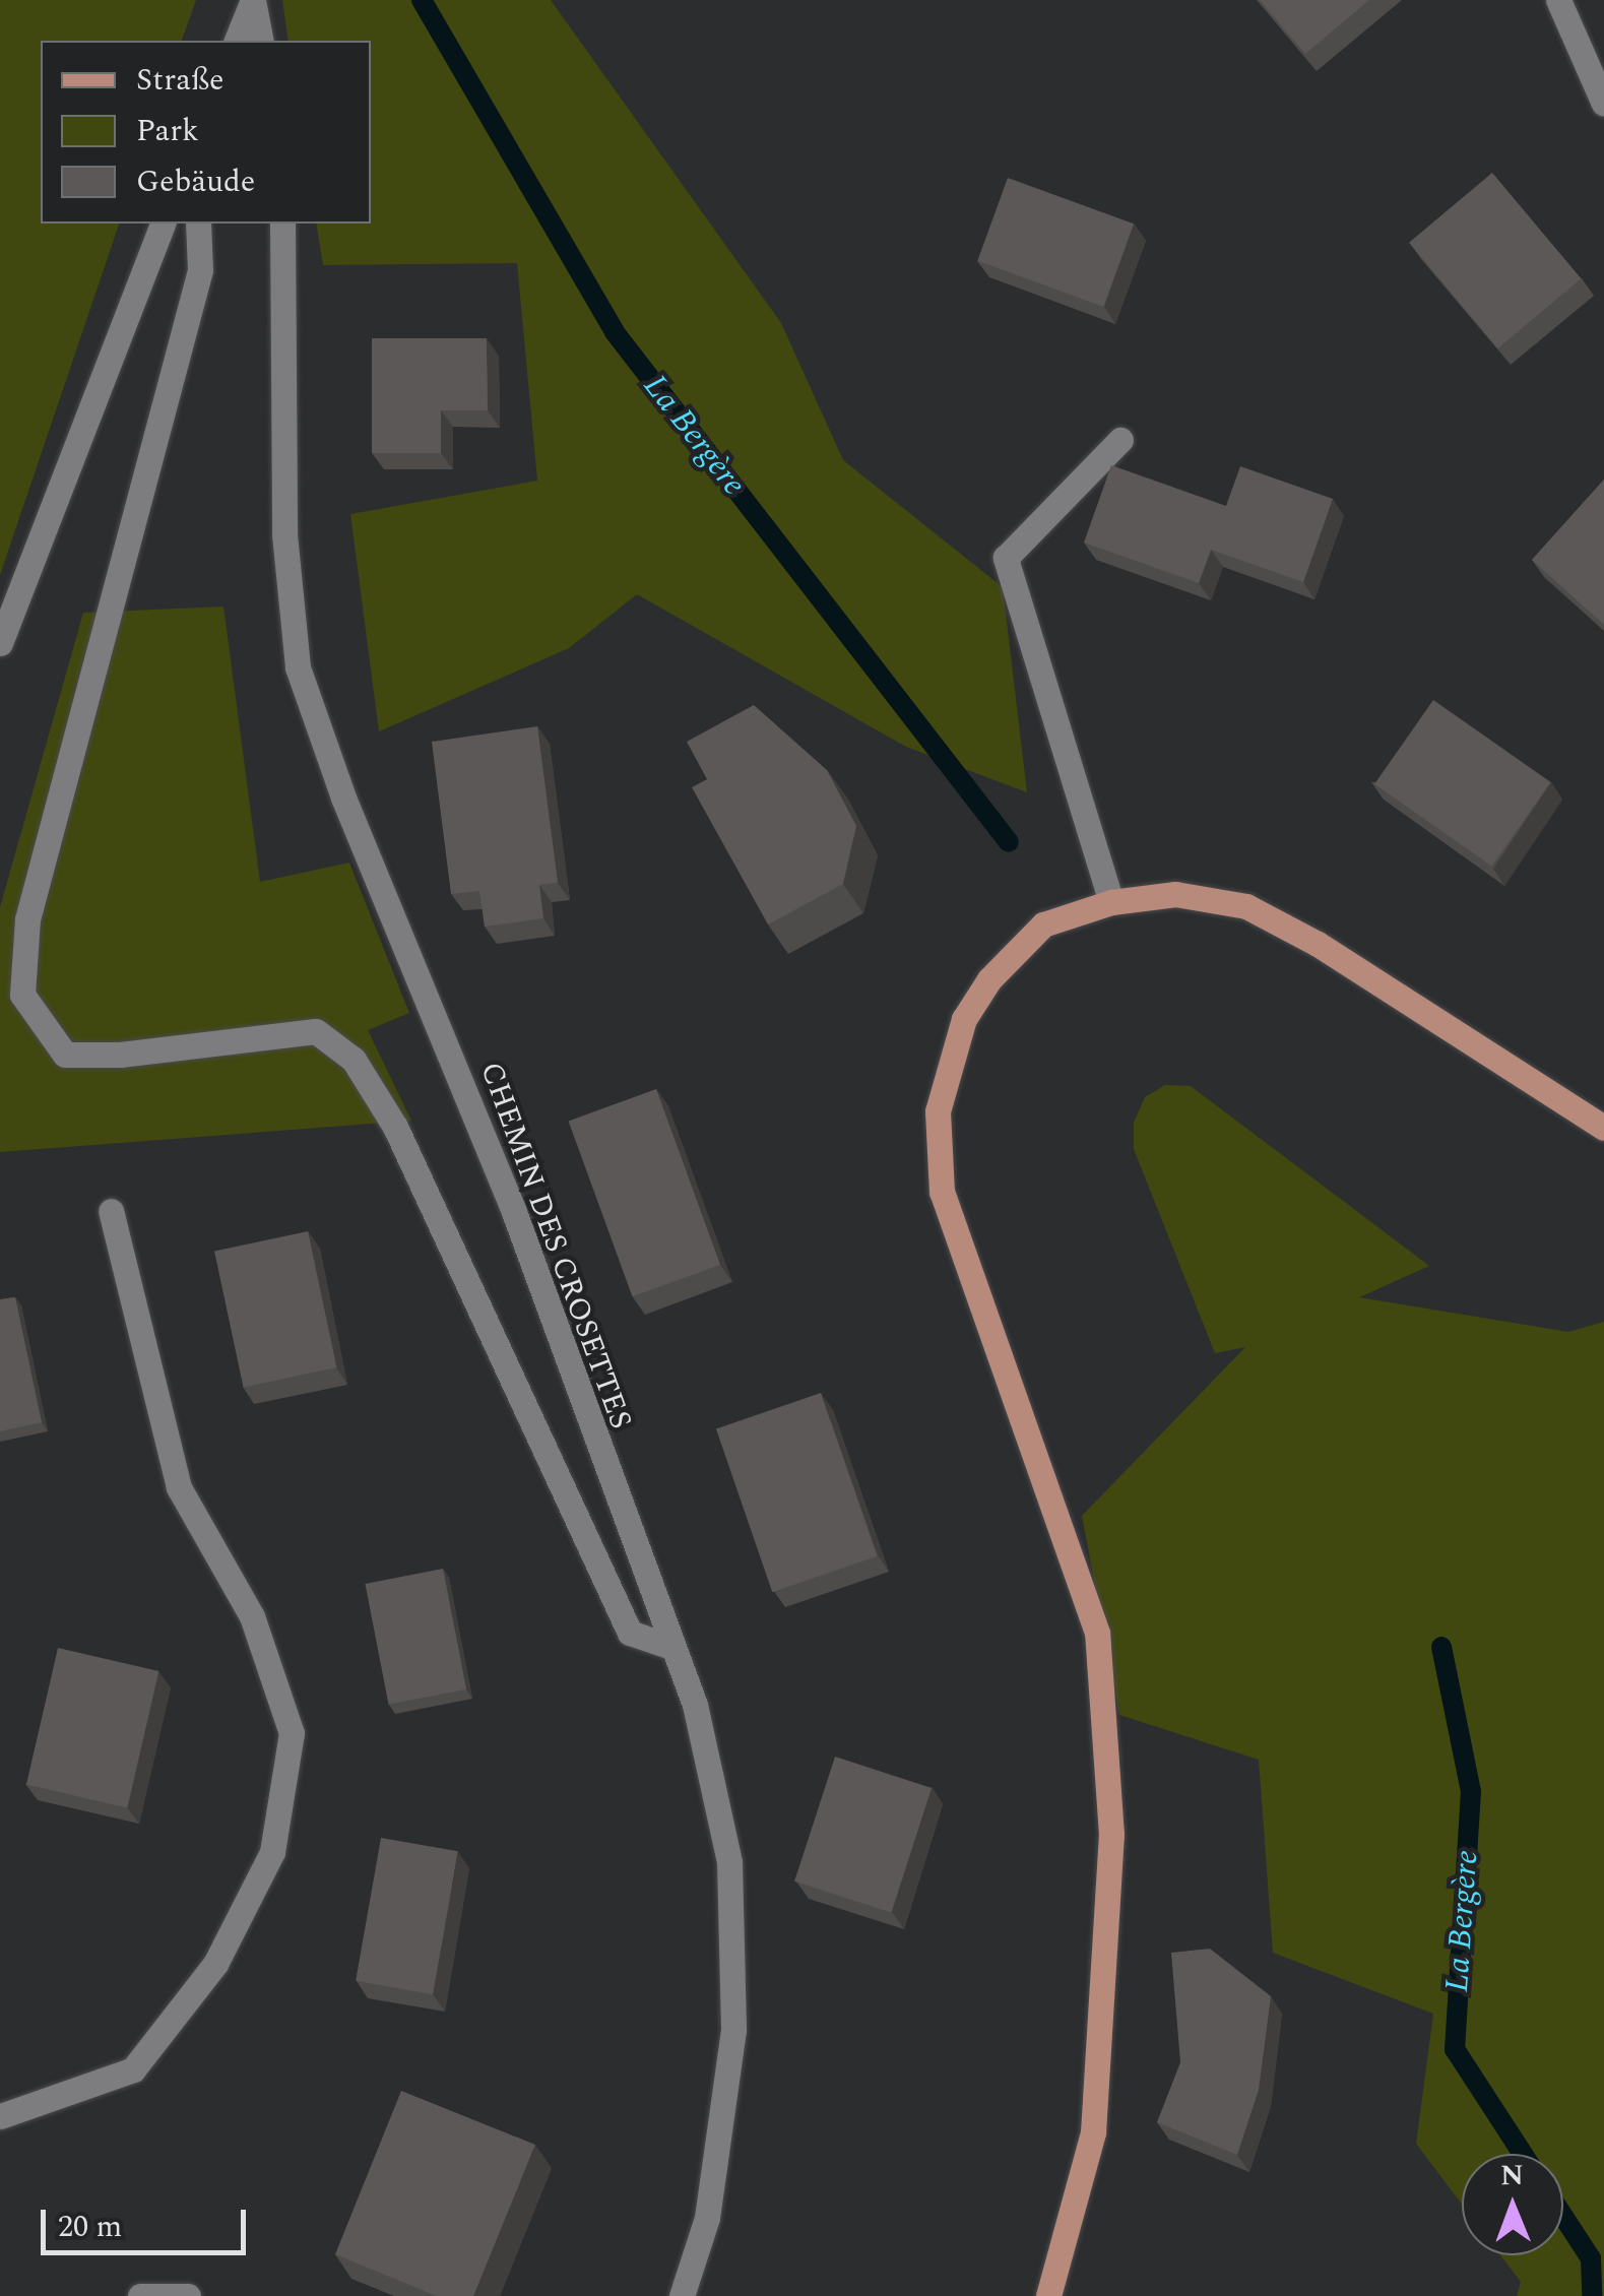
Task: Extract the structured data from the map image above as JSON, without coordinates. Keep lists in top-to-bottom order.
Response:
{
  "streets": {
    "street": ["CHEMIN DES CROSETTES"]
  },
  "water": ["La Bergère"],
  "legend": ["Straße", "Park", "Gebäude"],
  "scale_bar": "20 m",
  "north": "top"
}
